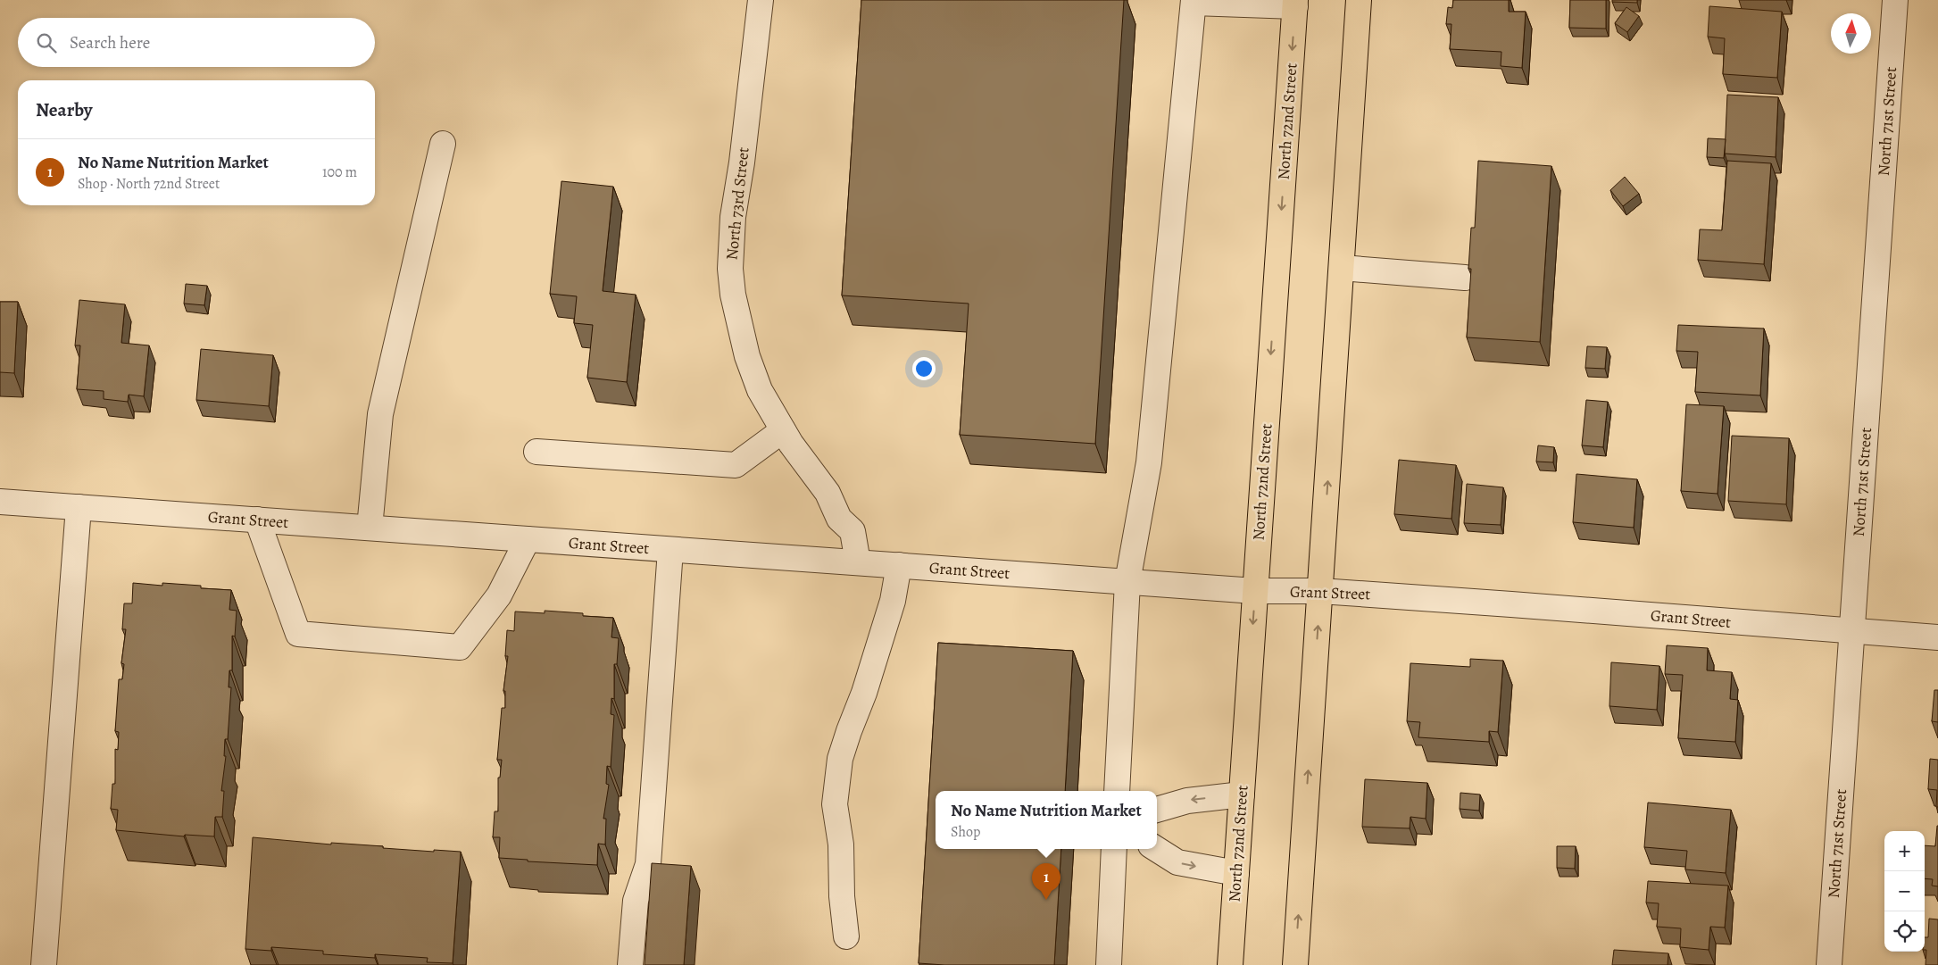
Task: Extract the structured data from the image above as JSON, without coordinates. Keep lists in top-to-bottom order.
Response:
{
  "streets": {
    "main road": ["North 72nd Street"],
    "street": ["North 71st Street", "North 73rd Street", "Grant Street"]
  },
  "crossings": [
    ["North 72nd Street", "Grant Street"],
    ["North 71st Street", "Grant Street"],
    ["North 73rd Street", "Grant Street"]
  ],
  "north": "top",
  "page": {
    "search": "Search here",
    "heading": "Nearby",
    "list": [
      {
        "mark": "1",
        "name": "No Name Nutrition Market",
        "note": "Shop · North 72nd Street",
        "value": "100 m"
      }
    ],
    "popup": ["No Name Nutrition Market", "Shop"],
    "map_buttons": ["+", "−"],
    "pins": "1"
  }
}
